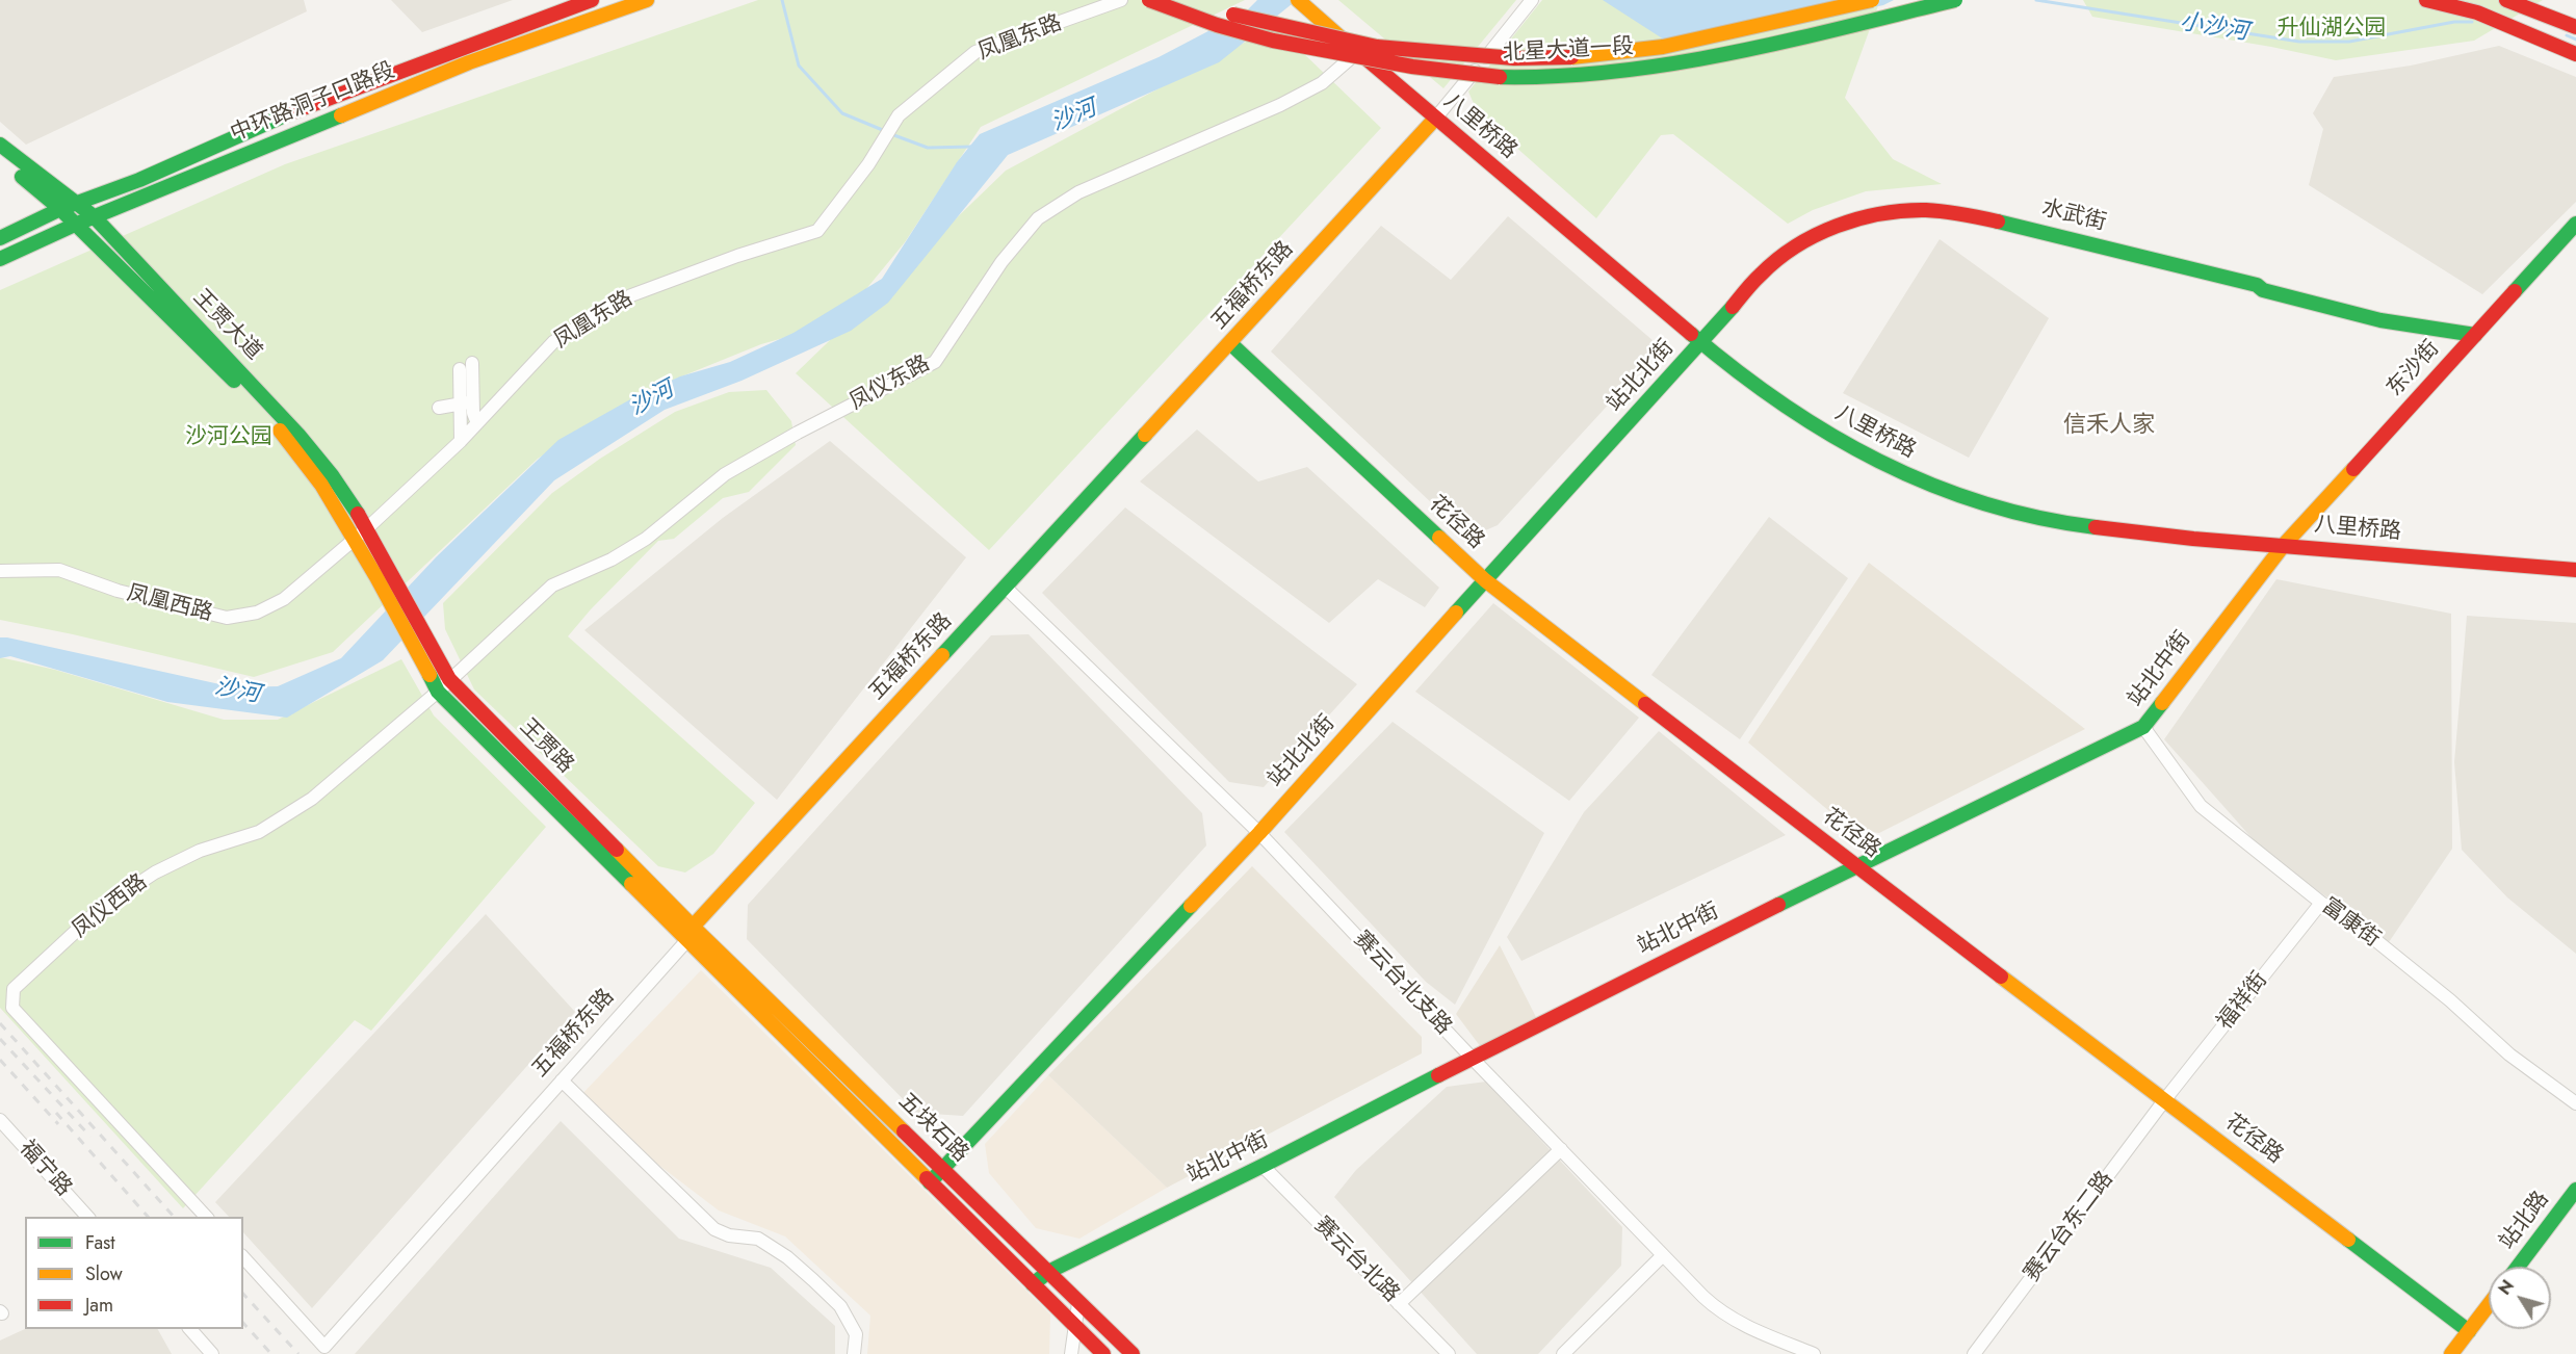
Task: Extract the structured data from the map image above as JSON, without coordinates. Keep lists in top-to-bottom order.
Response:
{
  "streets": {
    "main road": [
      "北星大道一段",
      "中环路洞子口路段",
      "八里桥路",
      "水武街",
      "五福桥东路",
      "王贾大道",
      "东沙街",
      "站北北街",
      "花径路",
      "站北中街",
      "王贾路",
      "五块石路",
      "站北路"
    ],
    "street": [
      "凤凰东路",
      "凤仪东路",
      "凤凰西路",
      "凤仪西路",
      "富康街",
      "赛云台北支路",
      "福祥街",
      "福宁路",
      "赛云台东二路",
      "赛云台北路"
    ]
  },
  "crossings": [
    ["凤凰东路", "王贾大道"],
    ["凤凰东路", "凤凰西路"],
    ["中环路洞子口路段", "王贾大道"],
    ["八里桥路", "水武街"],
    ["八里桥路", "五福桥东路"],
    ["八里桥路", "东沙街"],
    ["八里桥路", "站北北街"],
    ["八里桥路", "凤仪东路"],
    ["八里桥路", "站北中街"],
    ["水武街", "东沙街"],
    ["水武街", "站北北街"],
    ["五福桥东路", "花径路"],
    ["五福桥东路", "王贾路"],
    ["五福桥东路", "赛云台北支路"],
    ["五福桥东路", "五块石路"],
    ["王贾大道", "凤凰西路"],
    ["王贾大道", "王贾路"],
    ["东沙街", "站北中街"],
    ["站北北街", "花径路"],
    ["站北北街", "赛云台北支路"],
    ["站北北街", "五块石路"],
    ["凤仪东路", "王贾路"],
    ["凤仪东路", "凤仪西路"],
    ["花径路", "站北中街"],
    ["花径路", "福祥街"],
    ["花径路", "赛云台东二路"],
    ["站北中街", "富康街"],
    ["站北中街", "赛云台北支路"],
    ["站北中街", "五块石路"],
    ["站北中街", "赛云台北路"],
    ["王贾路", "凤仪西路"],
    ["王贾路", "五块石路"],
    ["富康街", "福祥街"],
    ["福祥街", "赛云台东二路"]
  ],
  "districts": ["信禾人家"],
  "water": ["小沙河", "沙河"],
  "parks": ["升仙湖公园", "沙河公园"],
  "legend": ["Fast", "Slow", "Jam"],
  "north": "top left"
}
